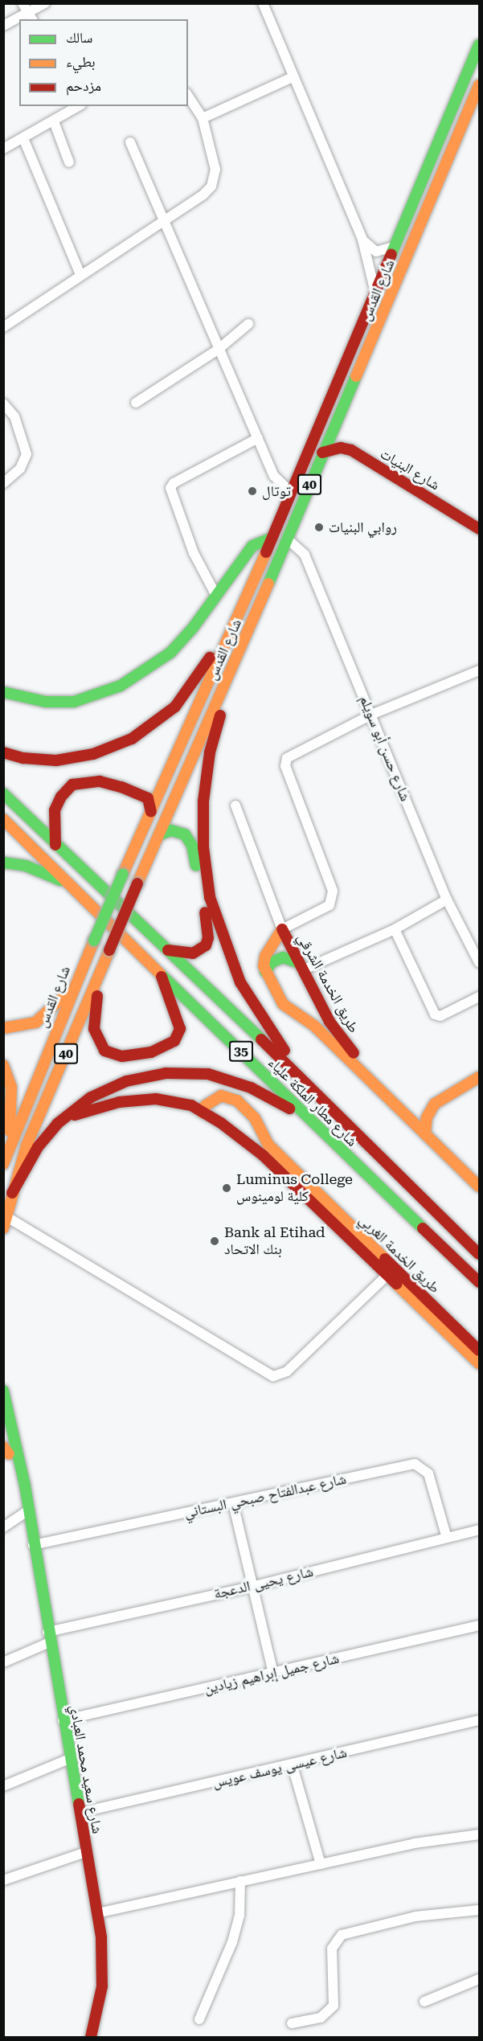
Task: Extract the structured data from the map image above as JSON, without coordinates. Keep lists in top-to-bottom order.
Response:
{
  "streets": {
    "main road": [
      "شارع القدس",
      "شارع البنيات",
      "40",
      "طريق الخدمة الشرقي",
      "35",
      "شارع مطار الملكة علياء",
      "طريق الخدمة الغربي",
      "شارع سعيد محمد العبادي"
    ],
    "street": [
      "شارع حسن أبو سويلم",
      "شارع عبدالفتاح صبحي البستاني",
      "شارع يحيى الدعجة",
      "شارع جميل إبراهيم زيادين",
      "شارع عيسى يوسف عويس"
    ]
  },
  "crossings": [
    ["شارع القدس", "شارع البنيات"],
    ["شارع القدس", "شارع حسن أبو سويلم"],
    ["شارع عبدالفتاح صبحي البستاني", "شارع يحيى الدعجة"],
    ["شارع عبدالفتاح صبحي البستاني", "شارع سعيد محمد العبادي"],
    ["شارع يحيى الدعجة", "شارع سعيد محمد العبادي"],
    ["شارع جميل إبراهيم زيادين", "شارع سعيد محمد العبادي"],
    ["شارع عيسى يوسف عويس", "شارع سعيد محمد العبادي"]
  ],
  "places": [
    "توتال",
    "روابي البنيات",
    "Luminus College كلية لومينوس",
    "Bank al Etihad بنك الاتحاد"
  ],
  "legend": ["سالك", "بطيء", "مزدحم"]
}
